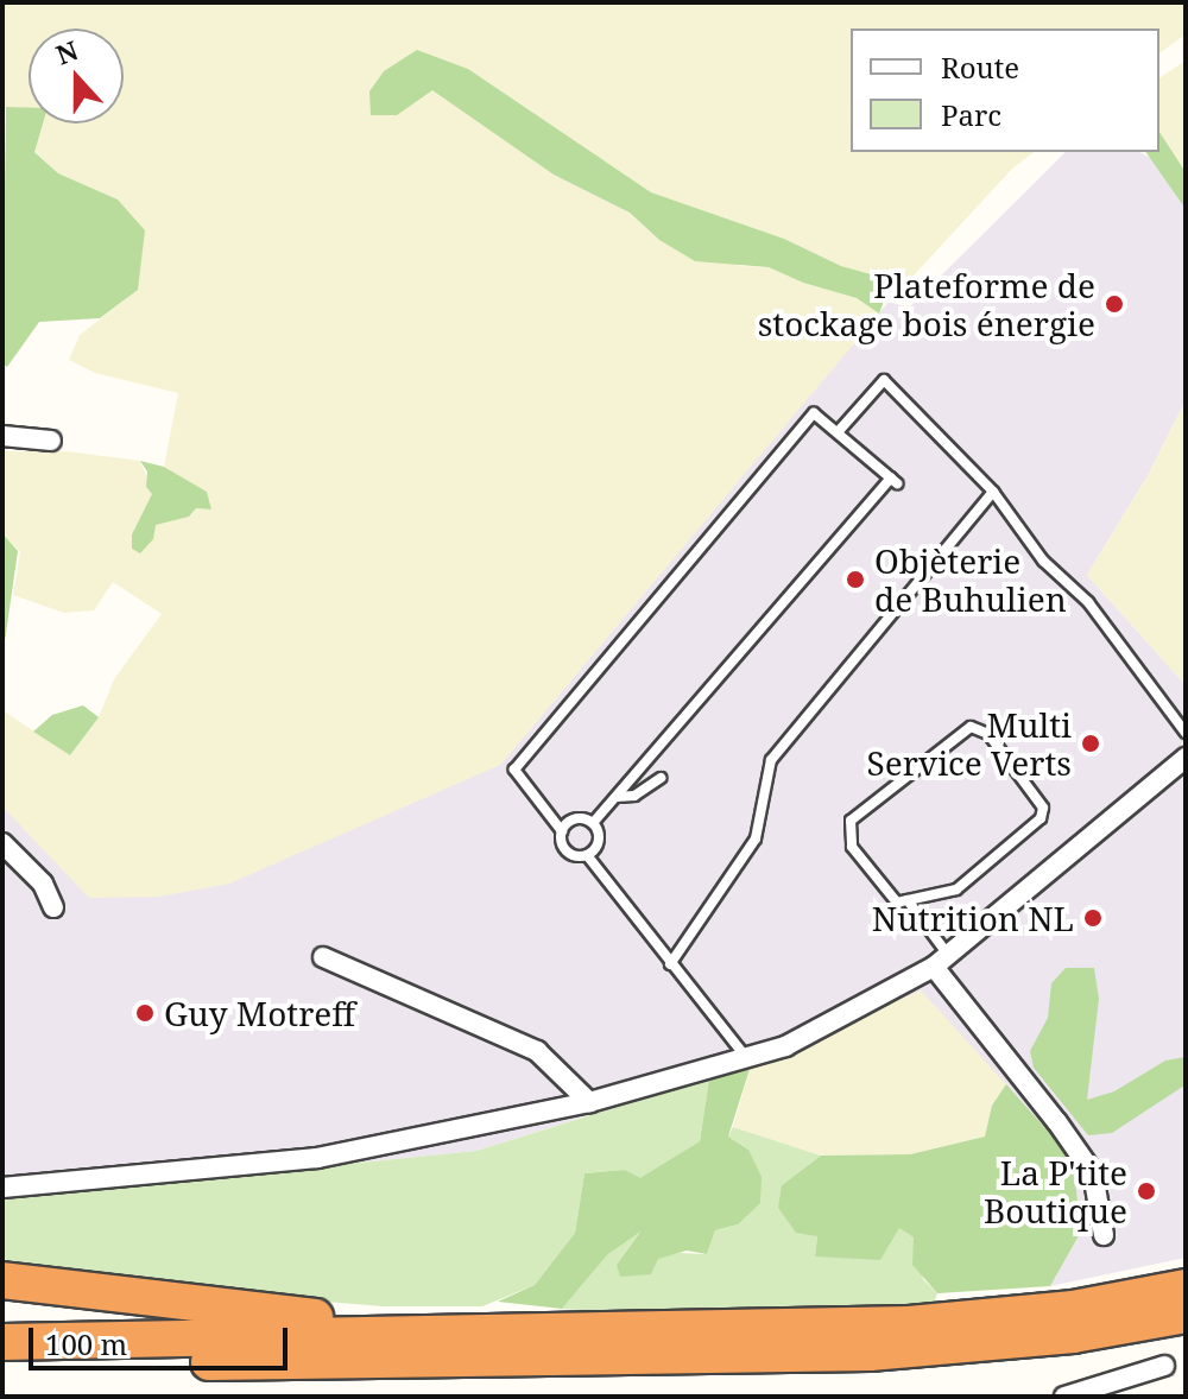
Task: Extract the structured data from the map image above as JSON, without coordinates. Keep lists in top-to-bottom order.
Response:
{
  "places": [
    "Plateforme de stockage bois énergie",
    "Objèterie de Buhulien",
    "Multi Service Verts",
    "Nutrition NL",
    "Guy Motreff",
    "La P'tite Boutique"
  ],
  "legend": ["Route", "Parc"],
  "scale_bar": "100 m",
  "north": "top"
}
